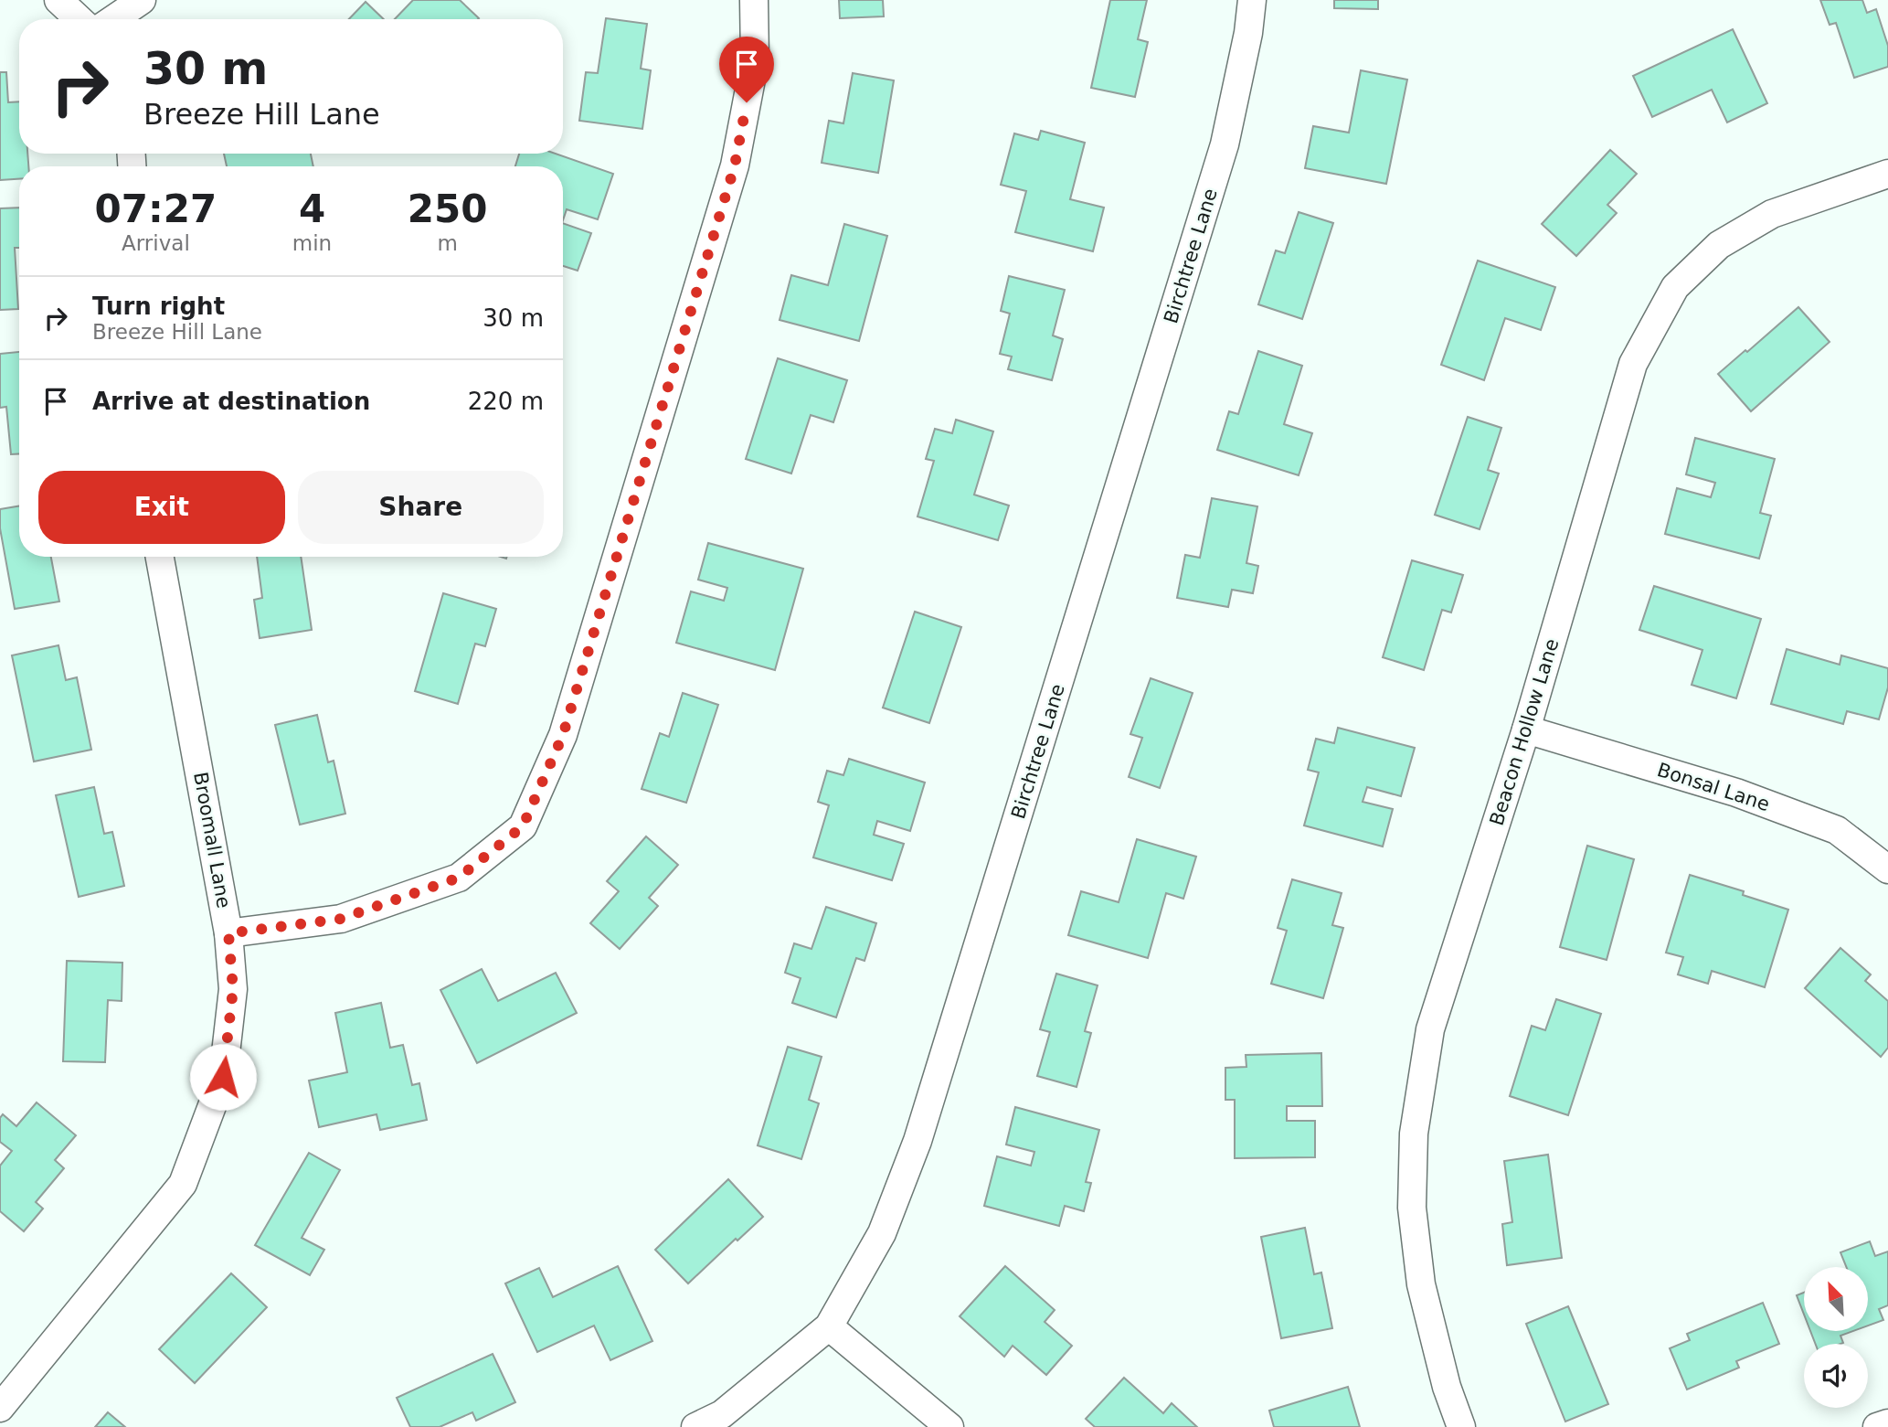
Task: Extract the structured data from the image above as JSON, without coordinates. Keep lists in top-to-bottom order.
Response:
{
  "streets": {
    "street": [
      "Birchtree Lane",
      "Beacon Hollow Lane",
      "Bonsal Lane",
      "Broomall Lane"
    ]
  },
  "crossings": [
    ["Beacon Hollow Lane", "Bonsal Lane"]
  ],
  "north": "top left",
  "page": {
    "turn": ["30 m", "Breeze Hill Lane"],
    "eta": [
      "07:27",
      "Arrival",
      "4",
      "min",
      "250",
      "m"
    ],
    "list": [
      {
        "name": "Turn right",
        "note": "Breeze Hill Lane",
        "value": "30 m"
      },
      {
        "name": "Arrive at destination",
        "value": "220 m"
      }
    ],
    "buttons": ["Exit", "Share"]
  }
}
